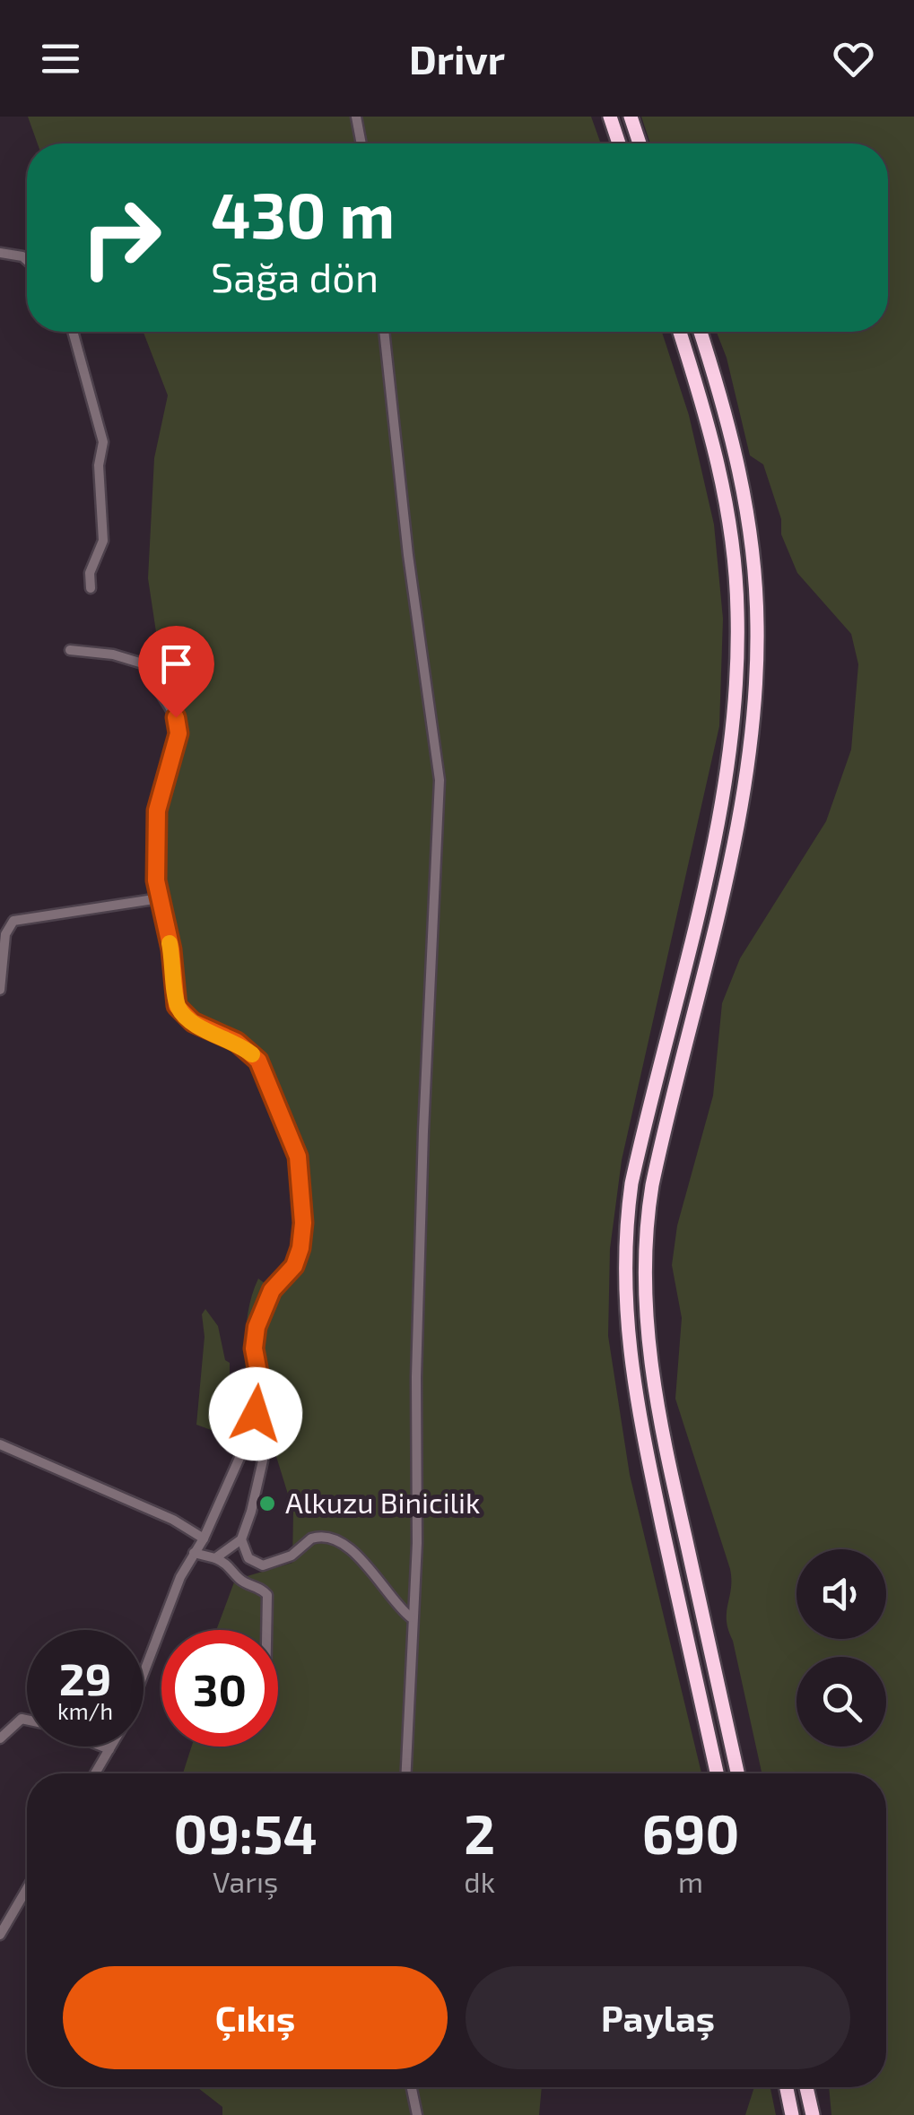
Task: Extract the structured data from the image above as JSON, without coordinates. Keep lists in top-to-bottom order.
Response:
{
  "places": ["Alkuzu Binicilik"],
  "page": {
    "header": "Drivr",
    "turn": ["430 m", "Sağa dön"],
    "speed": "29 km/h",
    "limit": "30",
    "eta": [
      "09:54",
      "Varış",
      "2",
      "dk",
      "690",
      "m"
    ],
    "buttons": ["Çıkış", "Paylaş"]
  }
}
